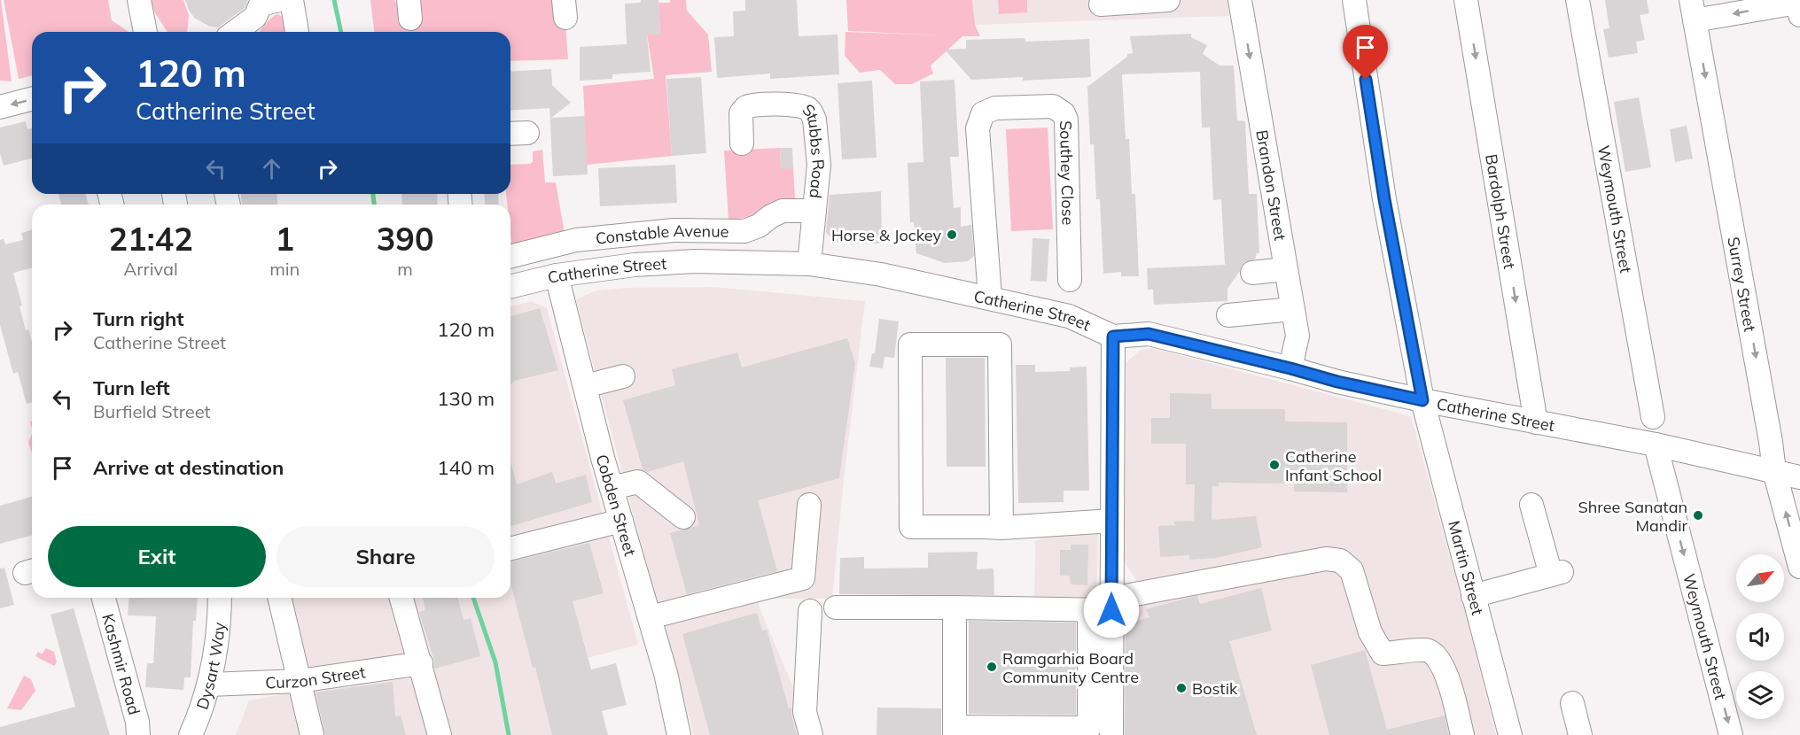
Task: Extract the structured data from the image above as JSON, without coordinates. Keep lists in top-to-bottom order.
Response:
{
  "streets": {
    "street": [
      "Stubbs Road",
      "Southey Close",
      "Brandon Street",
      "Weymouth Street",
      "Bardolph Street",
      "Constable Avenue",
      "Catherine Street",
      "Surrey Street",
      "Cobden Street",
      "Martin Street",
      "Kashmir Road",
      "Dysart Way",
      "Curzon Street"
    ]
  },
  "crossings": [
    ["Stubbs Road", "Constable Avenue"],
    ["Stubbs Road", "Catherine Street"],
    ["Southey Close", "Catherine Street"],
    ["Brandon Street", "Catherine Street"],
    ["Weymouth Street", "Catherine Street"],
    ["Bardolph Street", "Catherine Street"],
    ["Catherine Street", "Surrey Street"],
    ["Catherine Street", "Cobden Street"],
    ["Catherine Street", "Martin Street"],
    ["Dysart Way", "Curzon Street"]
  ],
  "one_way": ["Brandon Street", "Weymouth Street", "Bardolph Street"],
  "places": [
    "Horse & Jockey",
    "Catherine Infant School",
    "Shree Sanatan Mandir",
    "Ramgarhia Board Community Centre",
    "Bostik"
  ],
  "north": "top right",
  "page": {
    "turn": ["120 m", "Catherine Street"],
    "eta": [
      "21:42",
      "Arrival",
      "1",
      "min",
      "390",
      "m"
    ],
    "list": [
      {
        "name": "Turn right",
        "note": "Catherine Street",
        "value": "120 m"
      },
      {
        "name": "Turn left",
        "note": "Burfield Street",
        "value": "130 m"
      },
      {
        "name": "Arrive at destination",
        "value": "140 m"
      }
    ],
    "buttons": ["Exit", "Share"]
  }
}
